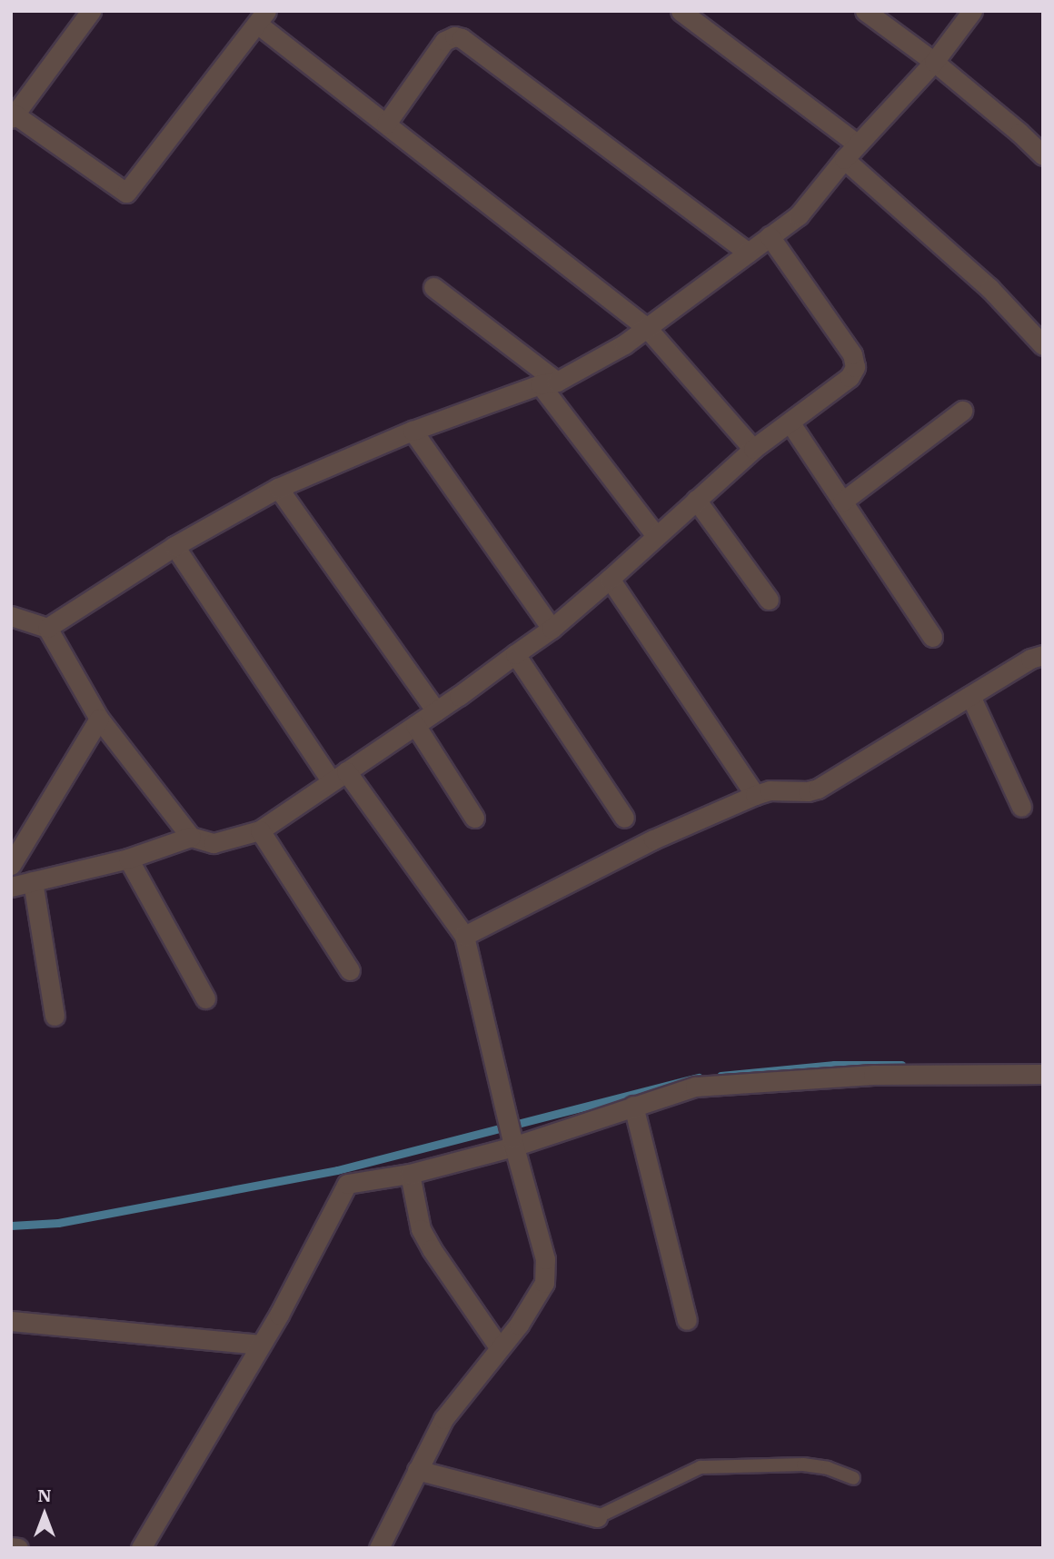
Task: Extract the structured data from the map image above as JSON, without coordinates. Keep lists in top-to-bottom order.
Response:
{
  "north": "top"
}
